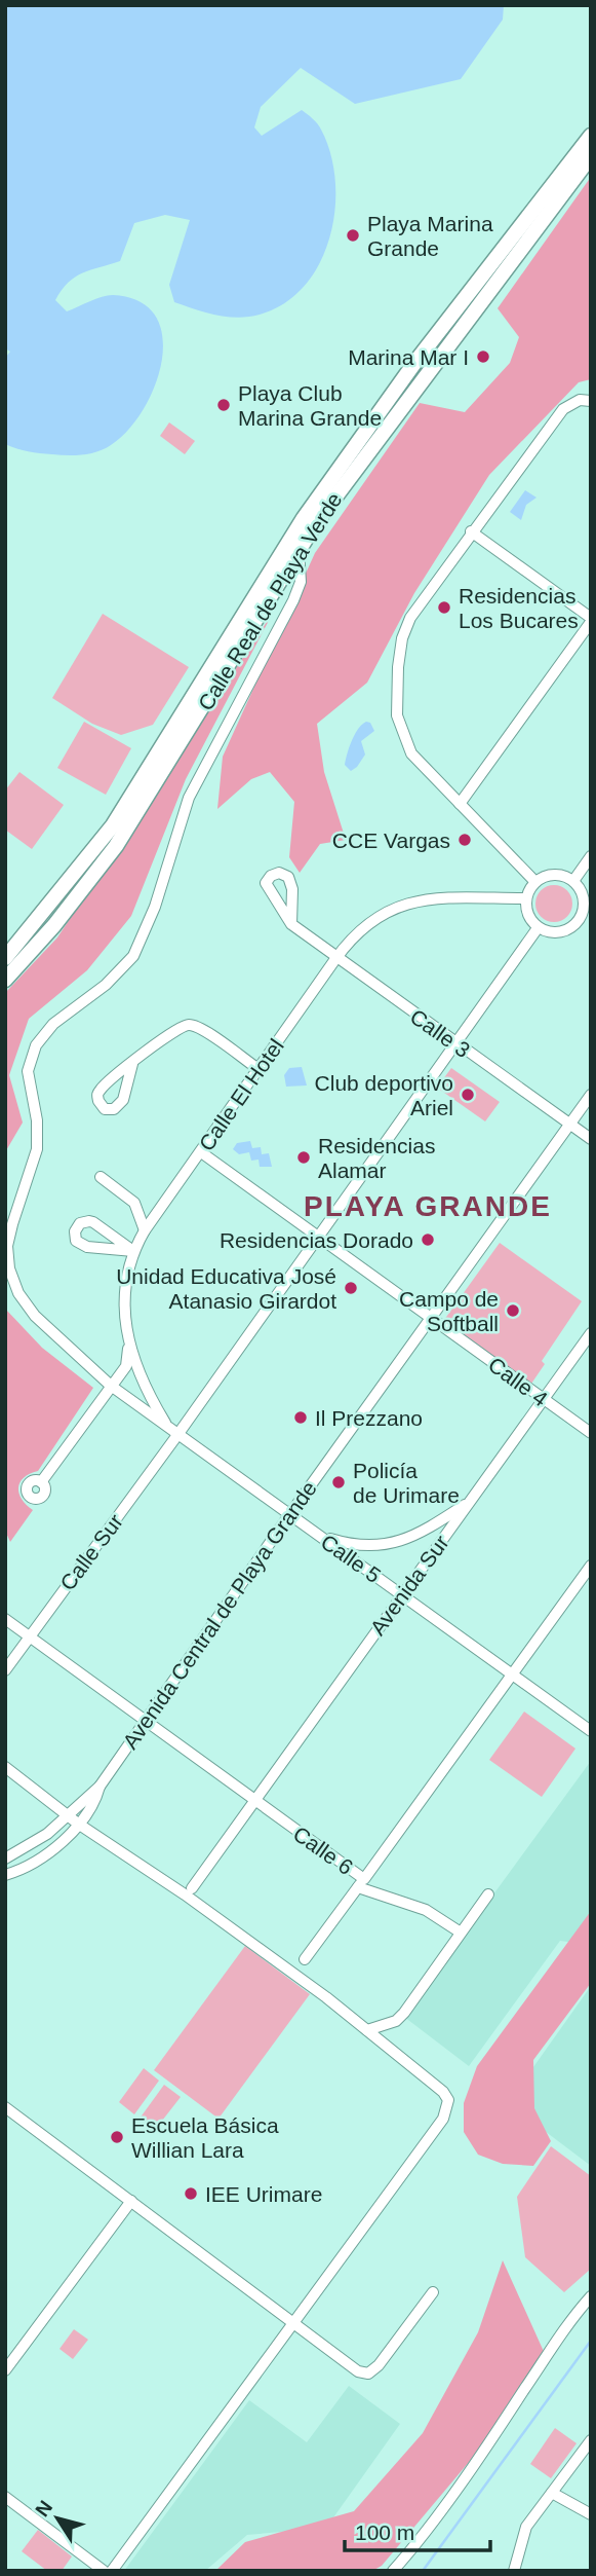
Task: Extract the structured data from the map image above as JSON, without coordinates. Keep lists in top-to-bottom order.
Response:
{
  "streets": {
    "street": [
      "Calle Real de Playa Verde",
      "Calle 3",
      "Calle El Hotel",
      "Calle 4",
      "Calle Sur",
      "Calle 5",
      "Avenida Sur",
      "Avenida Central de Playa Grande",
      "Calle 6"
    ]
  },
  "crossings": [
    ["Calle Real de Playa Verde", "Calle 5"],
    ["Calle 3", "Calle El Hotel"],
    ["Calle 3", "Calle Sur"],
    ["Calle 3", "Avenida Central de Playa Grande"],
    ["Calle El Hotel", "Calle 4"],
    ["Calle El Hotel", "Calle Sur"],
    ["Calle El Hotel", "Calle 5"],
    ["Calle 4", "Calle Sur"],
    ["Calle 4", "Avenida Sur"],
    ["Calle 4", "Avenida Central de Playa Grande"],
    ["Calle Sur", "Calle 5"],
    ["Calle Sur", "Calle 6"],
    ["Calle 5", "Avenida Sur"],
    ["Calle 5", "Avenida Central de Playa Grande"],
    ["Calle 5", "Calle 6"],
    ["Avenida Sur", "Calle 6"],
    ["Avenida Central de Playa Grande", "Calle 6"]
  ],
  "districts": ["PLAYA GRANDE"],
  "places": [
    "Playa Marina Grande",
    "Marina Mar I",
    "Playa Club Marina Grande",
    "Residencias Los Bucares",
    "CCE Vargas",
    "Club deportivo Ariel",
    "Residencias Alamar",
    "Residencias Dorado",
    "Unidad Educativa José Atanasio Girardot",
    "Campo de Softball",
    "Il Prezzano",
    "Policía de Urimare",
    "Escuela Básica Willian Lara",
    "IEE Urimare"
  ],
  "scale_bar": "100 m",
  "north": "top left"
}
